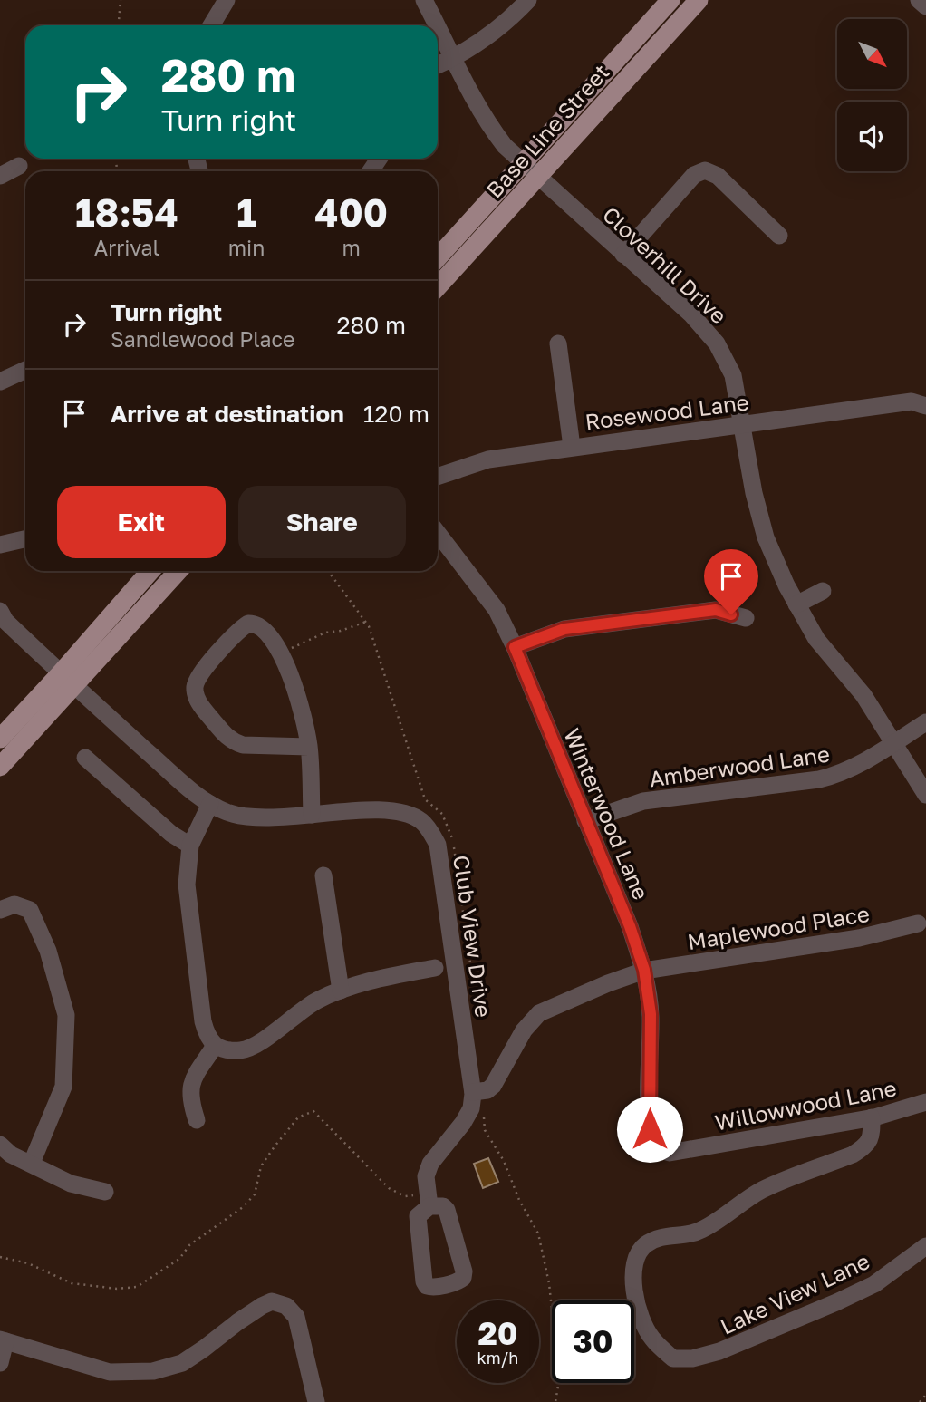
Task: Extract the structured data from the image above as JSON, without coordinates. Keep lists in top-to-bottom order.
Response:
{
  "streets": {
    "main road": ["Base Line Street"],
    "street": [
      "Cloverhill Drive",
      "Rosewood Lane",
      "Amberwood Lane",
      "Winterwood Lane",
      "Maplewood Place",
      "Club View Drive",
      "Willowwood Lane",
      "Lake View Lane"
    ]
  },
  "crossings": [
    ["Base Line Street", "Cloverhill Drive"],
    ["Cloverhill Drive", "Rosewood Lane"],
    ["Cloverhill Drive", "Amberwood Lane"],
    ["Amberwood Lane", "Winterwood Lane"],
    ["Winterwood Lane", "Maplewood Place"],
    ["Winterwood Lane", "Willowwood Lane"],
    ["Maplewood Place", "Club View Drive"],
    ["Willowwood Lane", "Lake View Lane"]
  ],
  "north": "bottom right",
  "page": {
    "turn": ["280 m", "Turn right"],
    "eta": [
      "18:54",
      "Arrival",
      "1",
      "min",
      "400",
      "m"
    ],
    "list": [
      {
        "name": "Turn right",
        "note": "Sandlewood Place",
        "value": "280 m"
      },
      {
        "name": "Arrive at destination",
        "value": "120 m"
      }
    ],
    "buttons": ["Exit", "Share"],
    "speed": "20 km/h",
    "limit": "30"
  }
}
